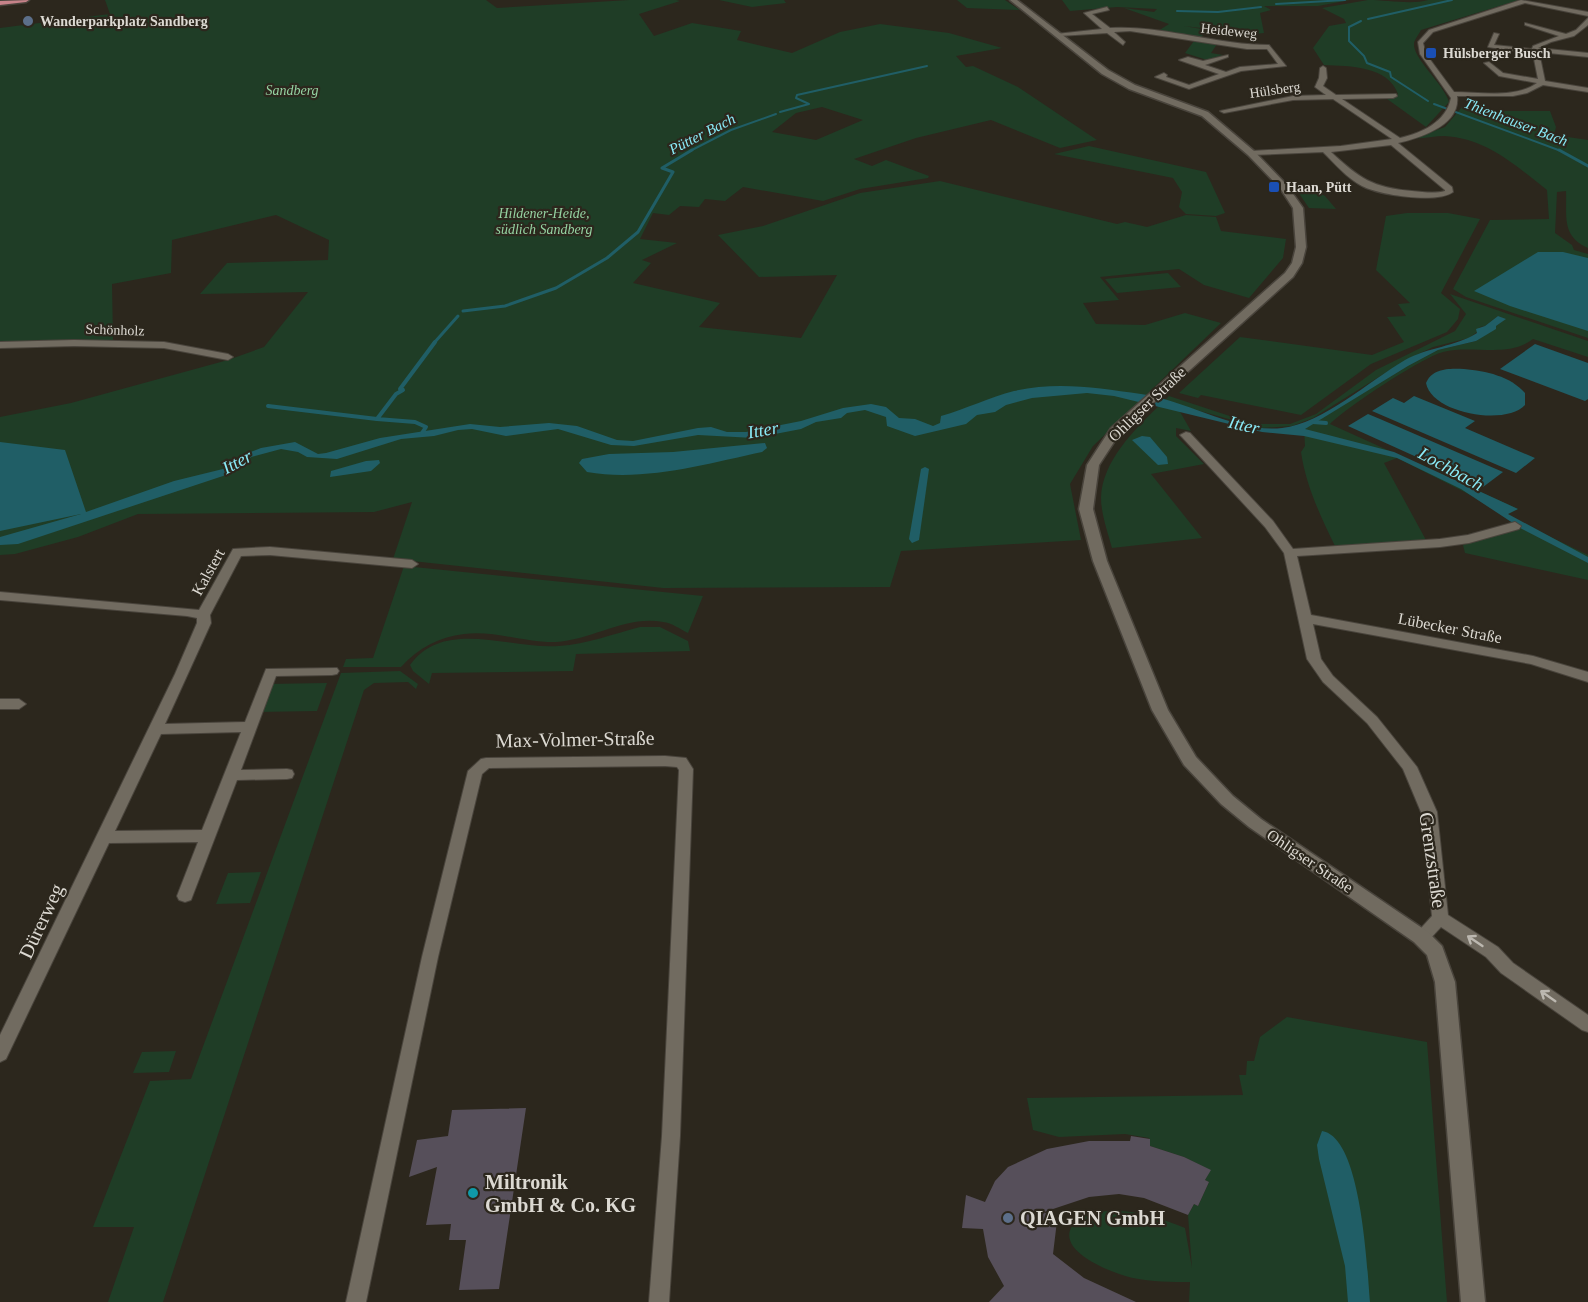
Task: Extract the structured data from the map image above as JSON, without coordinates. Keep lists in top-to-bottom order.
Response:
{
  "streets": {
    "main road": ["Ohligser Straße"],
    "street": [
      "Heideweg",
      "Hülsberg",
      "Schönholz",
      "Kalstert",
      "Lübecker Straße",
      "Max-Volmer-Straße",
      "Grenzstraße",
      "Dürerweg"
    ]
  },
  "crossings": [
    ["Heideweg", "Ohligser Straße"],
    ["Ohligser Straße", "Grenzstraße"],
    ["Kalstert", "Dürerweg"],
    ["Lübecker Straße", "Grenzstraße"]
  ],
  "water": [
    "Thienhauser Bach",
    "Pütter Bach",
    "Itter",
    "Lochbach"
  ],
  "parks": ["Sandberg", "Hildener-Heide, südlich Sandberg"],
  "places": {
    "other": ["Wanderparkplatz Sandberg", "Miltronik GmbH & Co. KG", "QIAGEN GmbH"],
    "transit": ["Hülsberger Busch", "Haan, Pütt"]
  }
}
